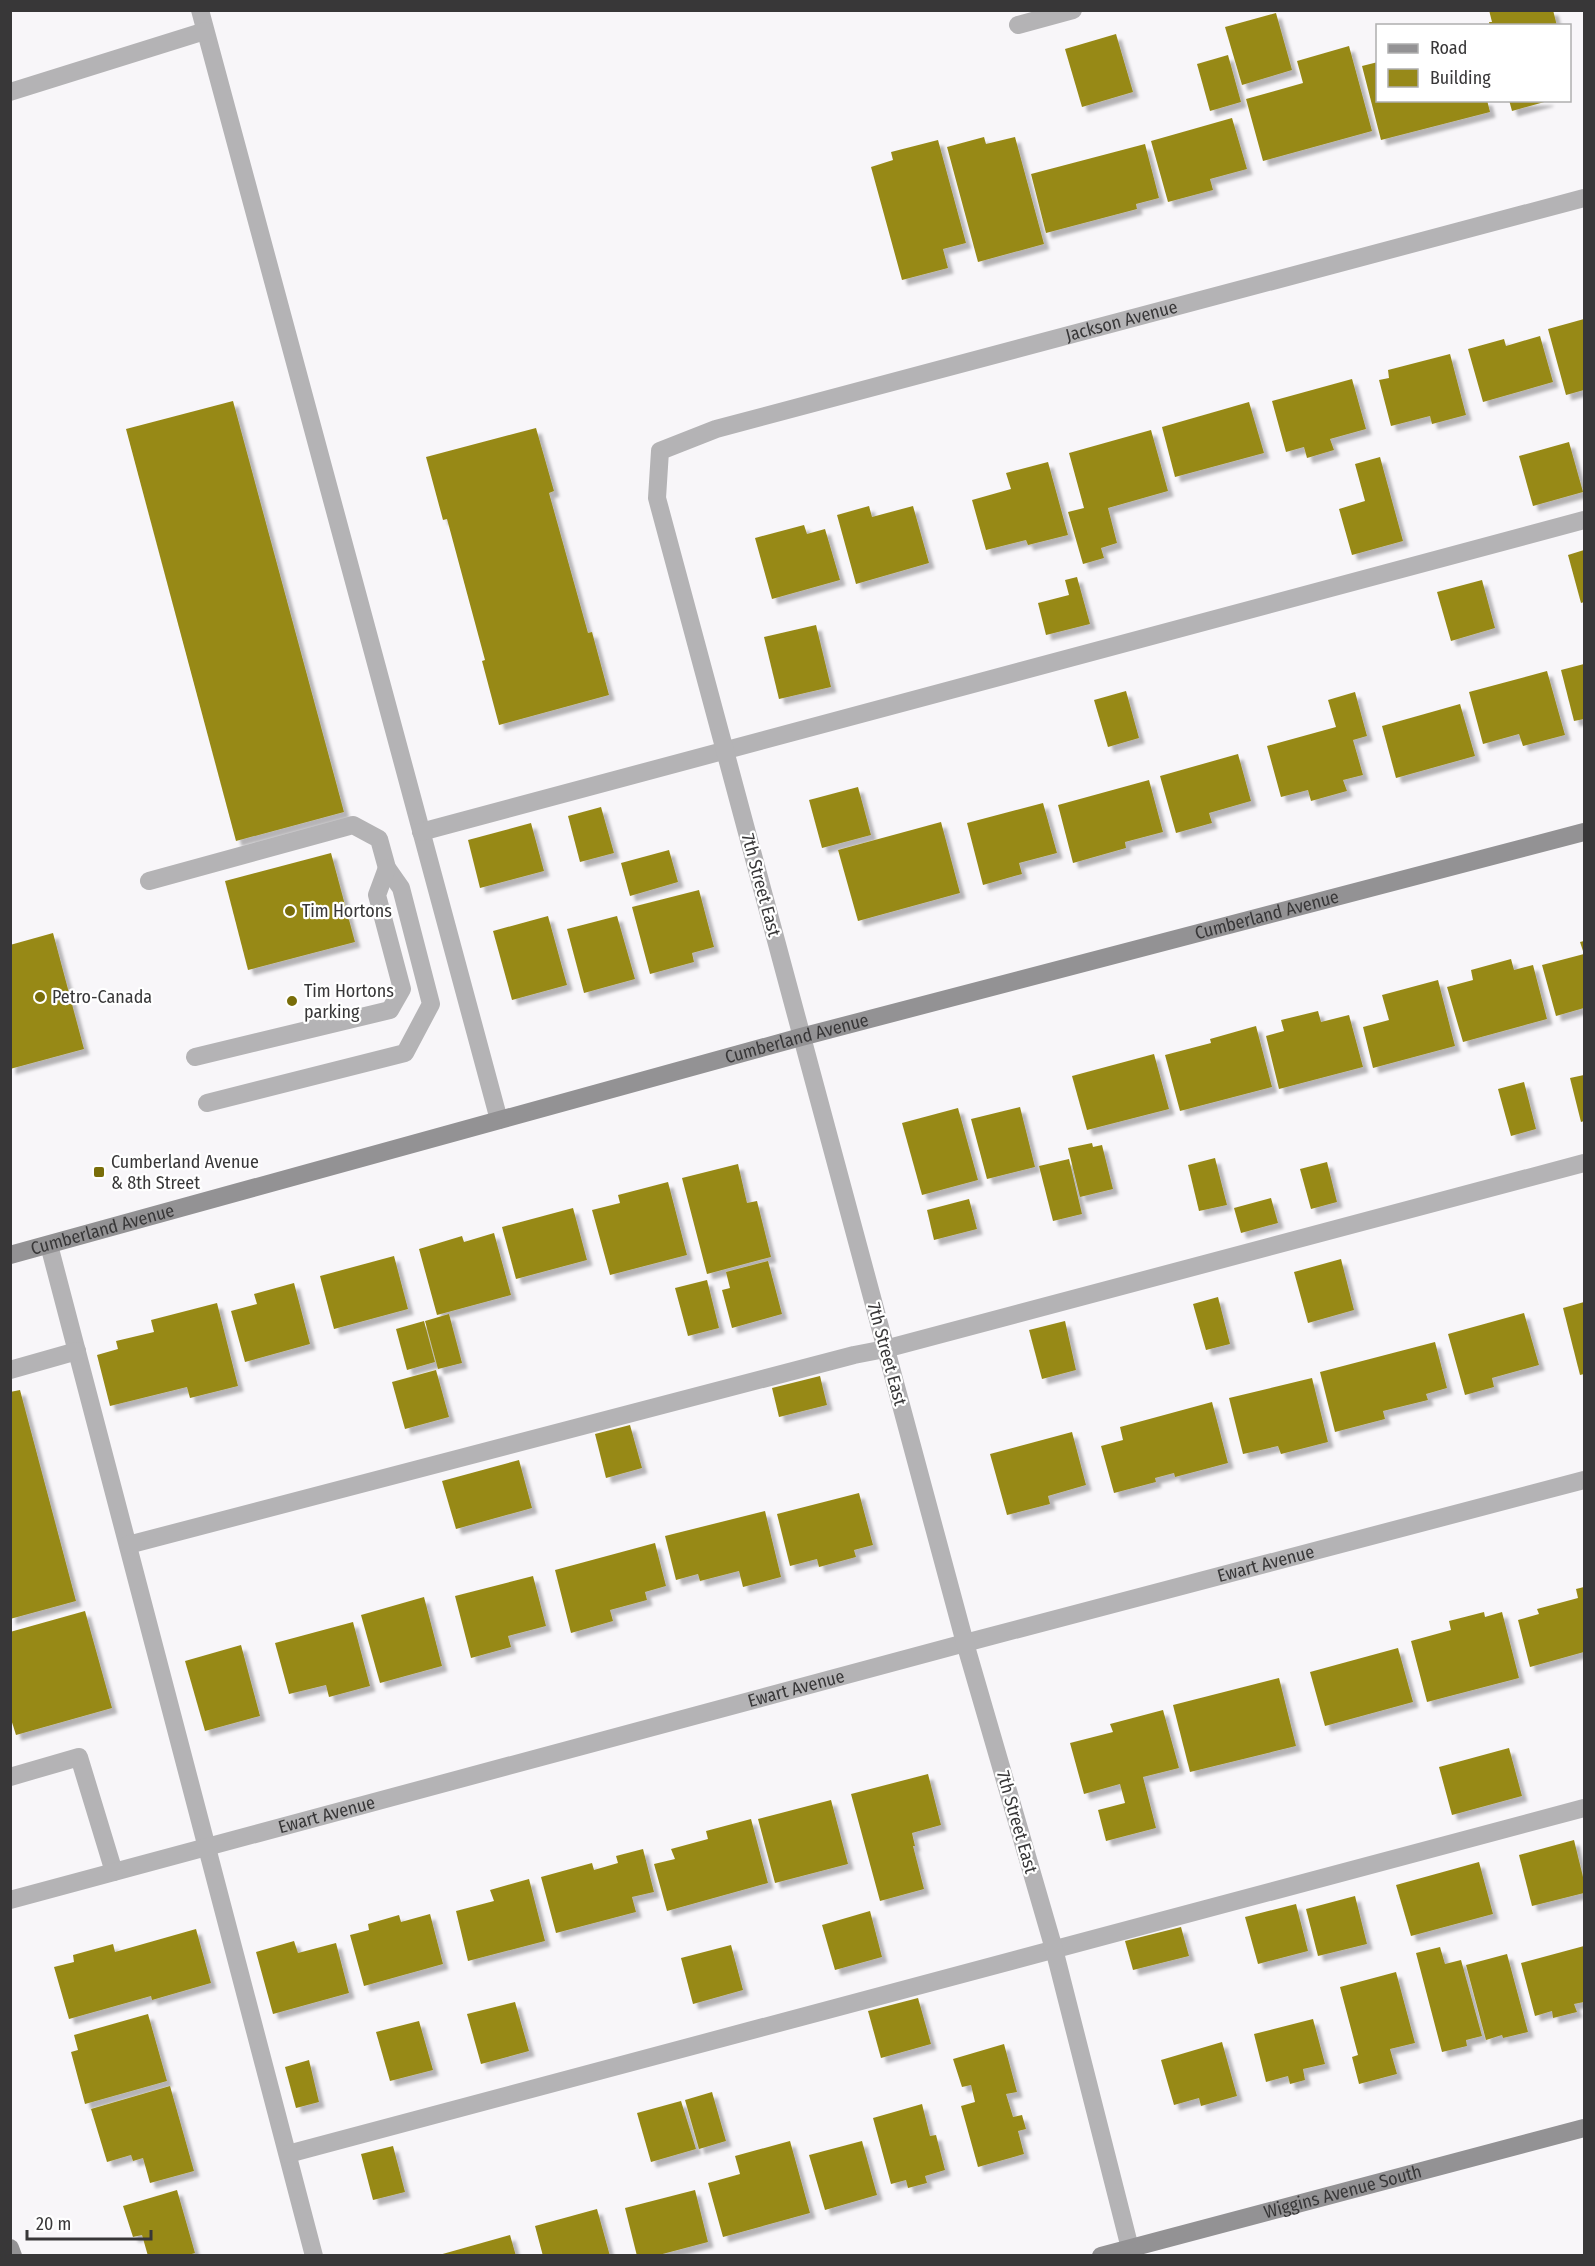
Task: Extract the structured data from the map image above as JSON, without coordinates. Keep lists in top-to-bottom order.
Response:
{
  "streets": {
    "main road": ["Cumberland Avenue", "Wiggins Avenue South"],
    "street": ["Jackson Avenue", "7th Street East", "Ewart Avenue"]
  },
  "crossings": [
    ["Jackson Avenue", "7th Street East"],
    ["7th Street East", "Cumberland Avenue"],
    ["7th Street East", "Ewart Avenue"],
    ["7th Street East", "Wiggins Avenue South"]
  ],
  "places": {
    "other": ["Tim Hortons", "Petro-Canada", "Tim Hortons parking"],
    "transit": ["Cumberland Avenue & 8th Street"]
  },
  "legend": ["Road", "Building"],
  "scale_bar": "20 m"
}
